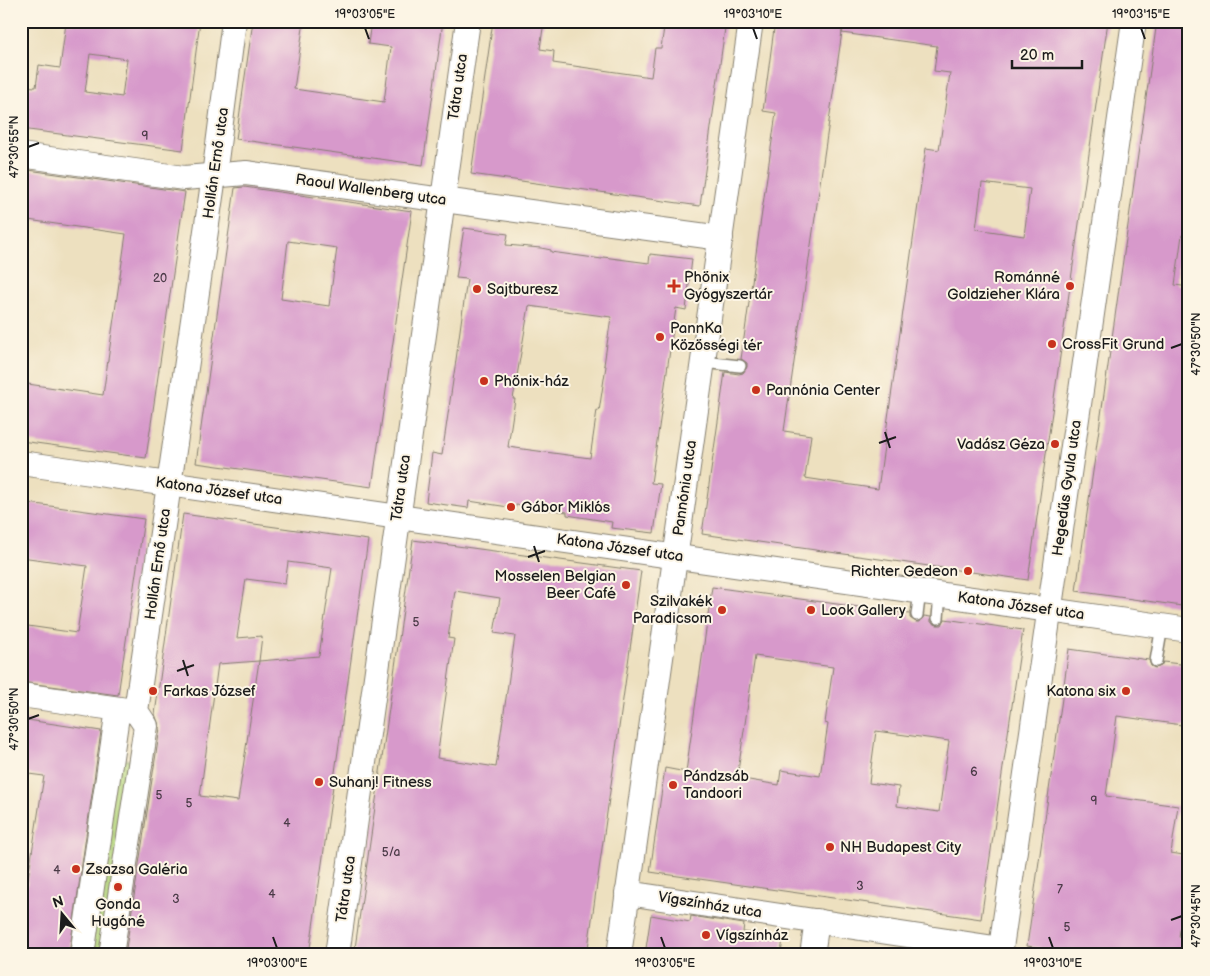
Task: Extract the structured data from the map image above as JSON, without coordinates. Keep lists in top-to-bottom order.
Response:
{
  "streets": {
    "street": [
      "Tátra utca",
      "Hollán Ernő utca",
      "Raoul Wallenberg utca",
      "Pannónia utca",
      "Hegedűs Gyula utca",
      "Katona József utca",
      "Vígszínház utca"
    ]
  },
  "crossings": [
    ["Tátra utca", "Raoul Wallenberg utca"],
    ["Tátra utca", "Katona József utca"],
    ["Hollán Ernő utca", "Raoul Wallenberg utca"],
    ["Hollán Ernő utca", "Katona József utca"],
    ["Raoul Wallenberg utca", "Pannónia utca"],
    ["Pannónia utca", "Katona József utca"],
    ["Pannónia utca", "Vígszínház utca"],
    ["Hegedűs Gyula utca", "Katona József utca"],
    ["Hegedűs Gyula utca", "Vígszínház utca"]
  ],
  "places": {
    "health": ["Phönix Gyógyszertár"],
    "other": [
      "Románné Goldzieher Klára",
      "Sajtburesz",
      "PannKa Közösségi tér",
      "CrossFit Grund",
      "Phönix-ház",
      "Pannónia Center",
      "Vadász Géza",
      "Gábor Miklós",
      "Richter Gedeon",
      "Mosselen Belgian Beer Café",
      "Szilvakék Paradicsom",
      "Look Gallery",
      "Farkas József",
      "Katona six",
      "Suhanj! Fitness",
      "Pándzsáb Tandoori",
      "NH Budapest City",
      "Zsazsa Galéria",
      "Gonda Hugóné",
      "Vígszínház"
    ]
  },
  "house_numbers": [
    "9",
    "20",
    "5",
    "6",
    "5",
    "9",
    "5",
    "4",
    "5/a",
    "4",
    "3",
    "7",
    "4",
    "3",
    "5"
  ],
  "scale_bar": "20 m",
  "north": "top",
  "coordinates": [
    "19°03'05\"E",
    "19°03'10\"E",
    "19°03'15\"E",
    "47°30'55\"N",
    "47°30'50\"N",
    "47°30'45\"N",
    "19°03'00\"E"
  ]
}
